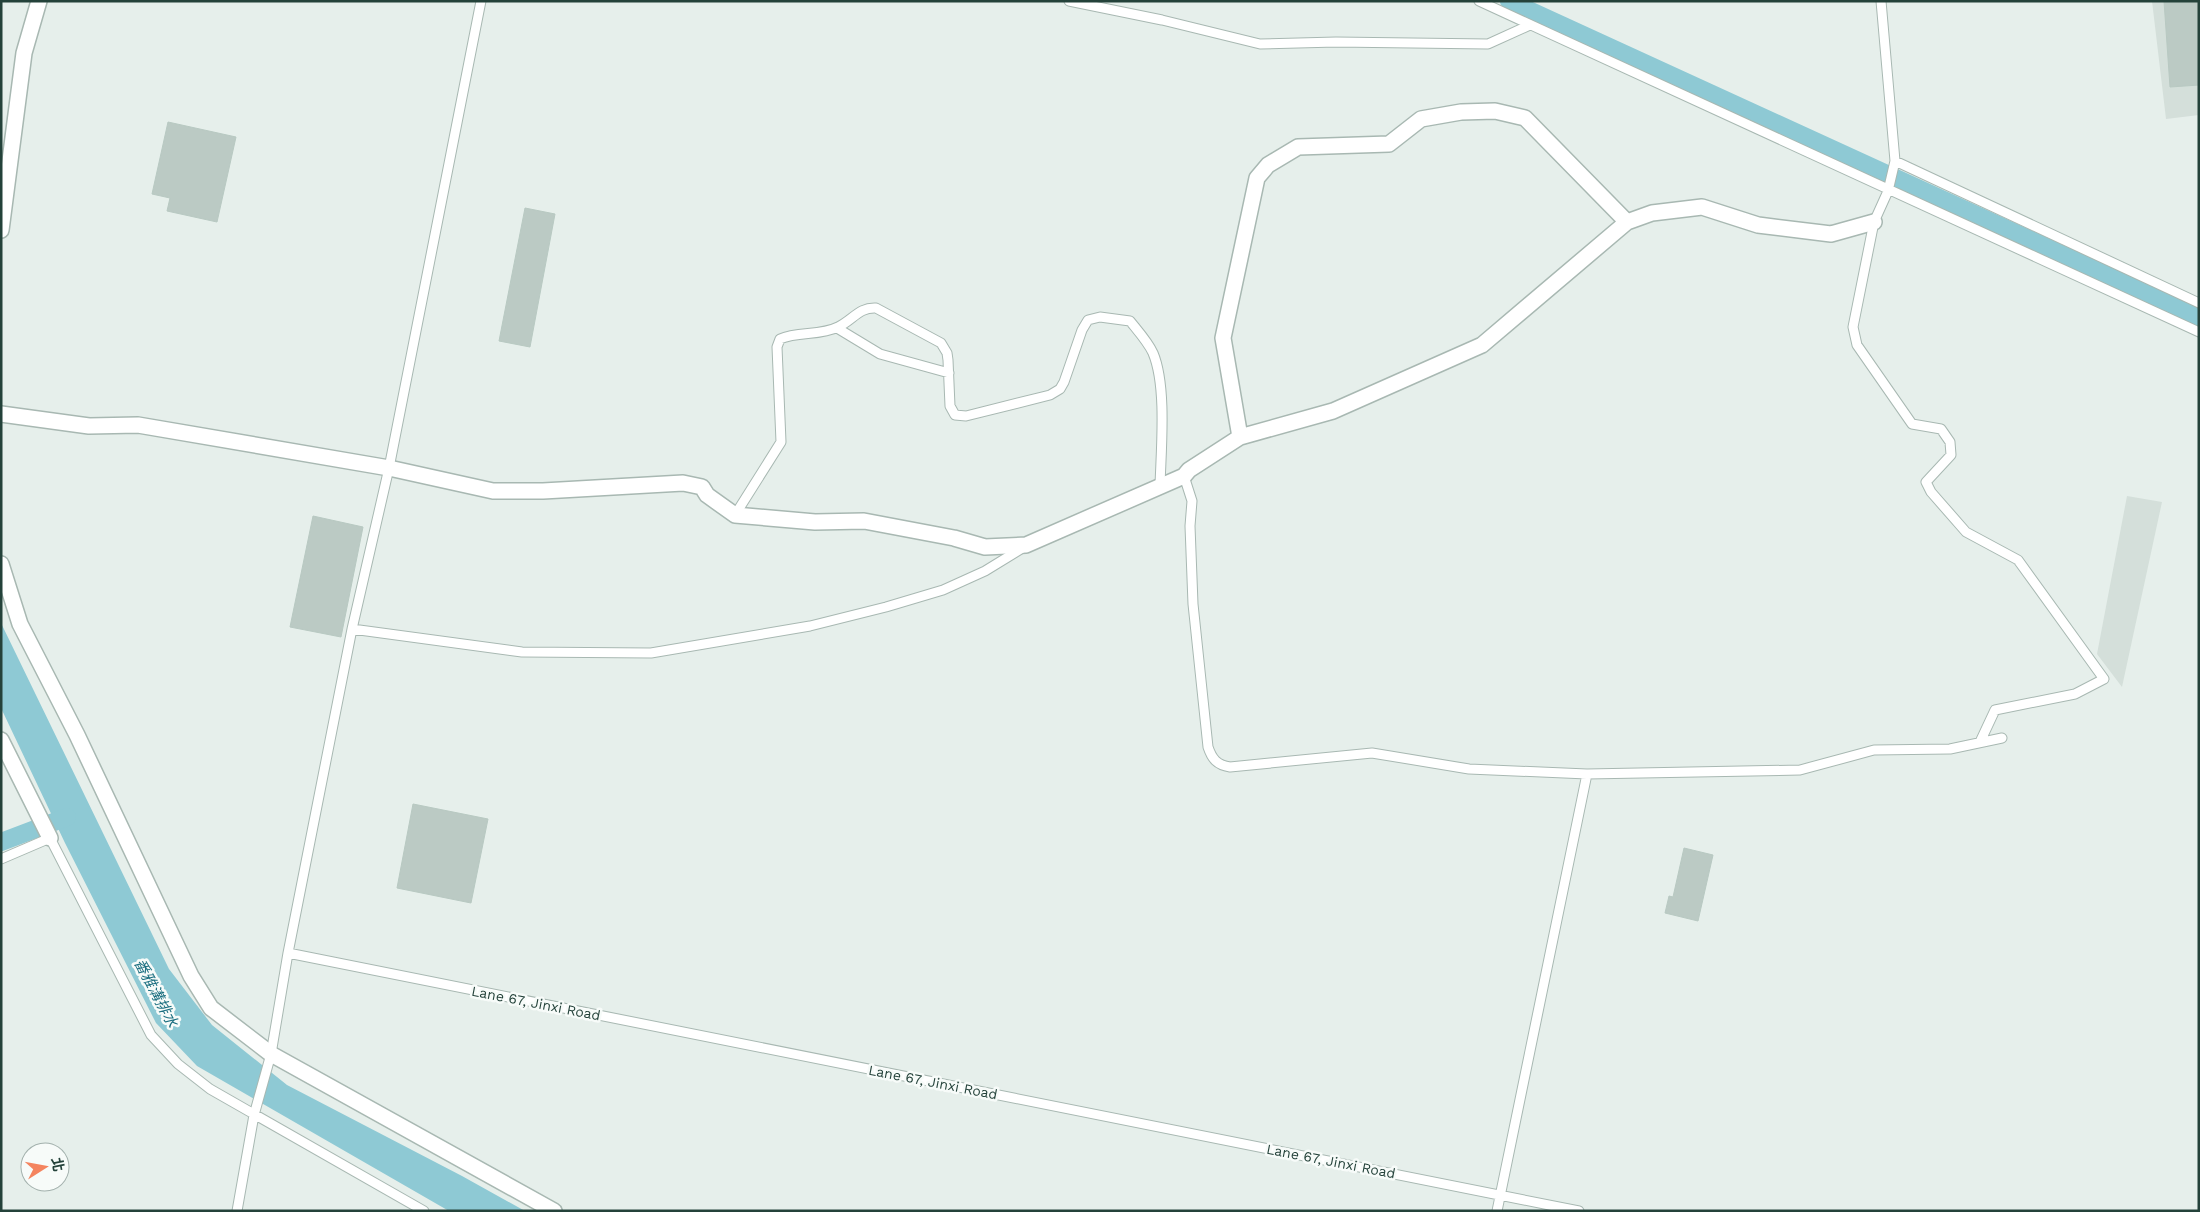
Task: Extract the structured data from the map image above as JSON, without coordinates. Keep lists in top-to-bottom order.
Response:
{
  "streets": {
    "lane": ["Lane 67, Jinxi Road"]
  },
  "water": ["番雅溝排水"],
  "north": "right"
}
